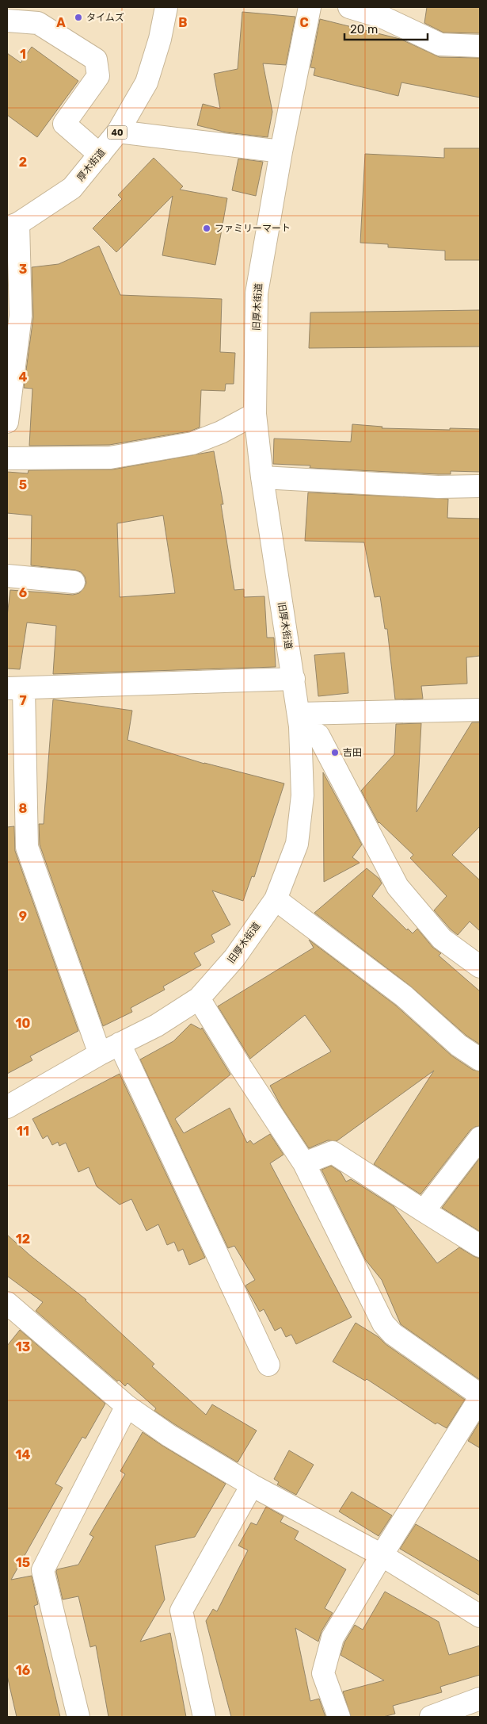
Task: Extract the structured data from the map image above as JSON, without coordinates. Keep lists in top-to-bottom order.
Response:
{
  "streets": {
    "street": ["40", "厚木街道", "旧厚木街道"]
  },
  "places": ["タイムズ", "ファミリーマート", "吉田"],
  "scale_bar": "20 m",
  "grid": {
    "columns": ["A", "B", "C"],
    "rows": [
      "1",
      "2",
      "3",
      "4",
      "5",
      "6",
      "7",
      "8",
      "9",
      "10",
      "11",
      "12",
      "13",
      "14",
      "15",
      "16"
    ]
  }
}
